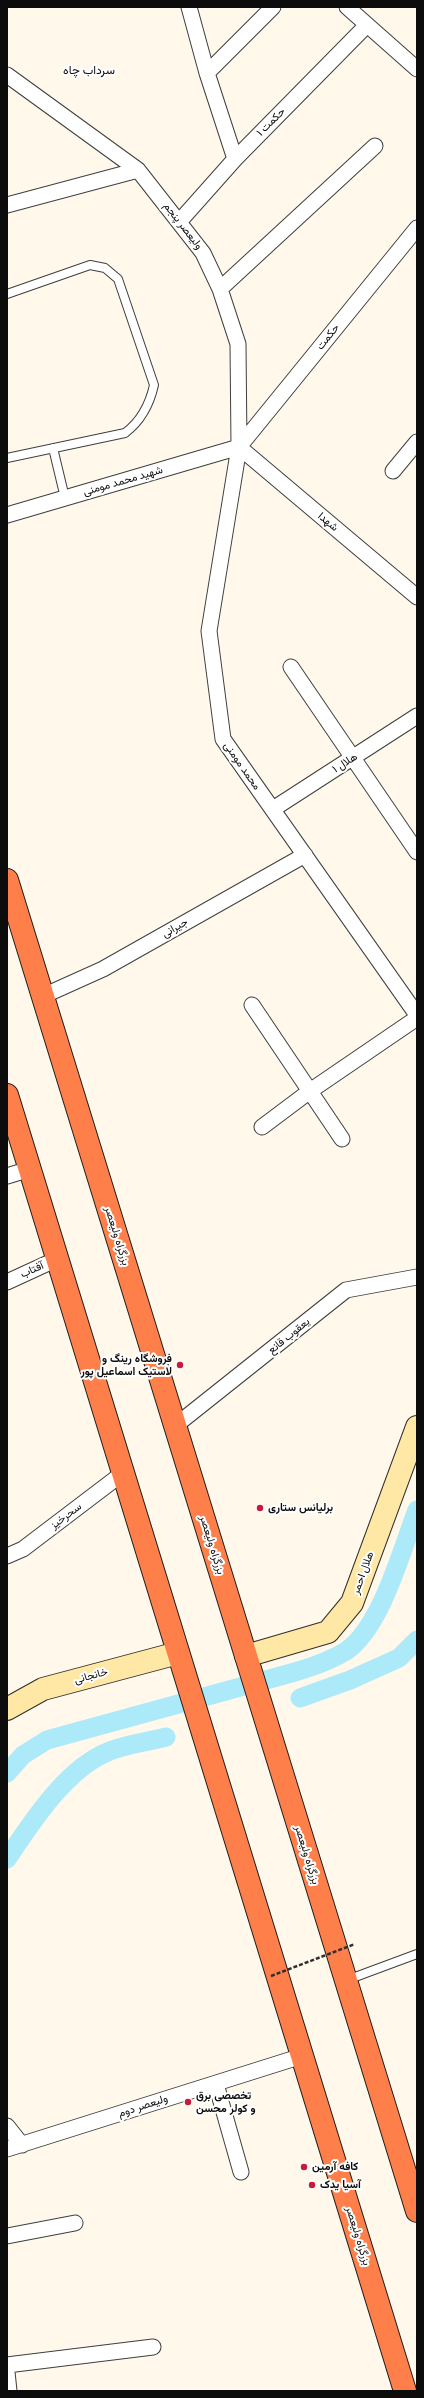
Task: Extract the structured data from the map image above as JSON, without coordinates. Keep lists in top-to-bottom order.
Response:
{
  "streets": {
    "highway": ["بزرگراه ولیعصر"],
    "main road": ["هلال احمر", "خانجانی"],
    "street": [
      "حکمت ۱",
      "ولیعصر پنجم",
      "حکمت",
      "شهید محمد مومنی",
      "شهدا",
      "هلال ۱",
      "محمد مومنی",
      "جیرانی",
      "آفتاب",
      "یعقوب قانع",
      "سحرخیز",
      "ولیعصر دوم"
    ]
  },
  "crossings": [
    ["حکمت ۱", "ولیعصر پنجم"],
    ["ولیعصر پنجم", "حکمت"],
    ["ولیعصر پنجم", "شهید محمد مومنی"],
    ["ولیعصر پنجم", "شهدا"],
    ["ولیعصر پنجم", "محمد مومنی"],
    ["حکمت", "شهید محمد مومنی"],
    ["حکمت", "شهدا"],
    ["حکمت", "محمد مومنی"],
    ["شهید محمد مومنی", "شهدا"],
    ["شهید محمد مومنی", "محمد مومنی"],
    ["شهدا", "محمد مومنی"],
    ["هلال ۱", "محمد مومنی"],
    ["محمد مومنی", "جیرانی"],
    ["جیرانی", "بزرگراه ولیعصر"],
    ["بزرگراه ولیعصر", "آفتاب"],
    ["بزرگراه ولیعصر", "یعقوب قانع"],
    ["بزرگراه ولیعصر", "سحرخیز"],
    ["بزرگراه ولیعصر", "هلال احمر"],
    ["بزرگراه ولیعصر", "خانجانی"],
    ["بزرگراه ولیعصر", "ولیعصر دوم"]
  ],
  "districts": ["سرداب چاه"],
  "places": [
    "فروشگاه رینگ و لاستیک اسماعیل پور",
    "برلیانس ستاری",
    "تخصصی برق و کولر محسن",
    "کافه آرمین",
    "آسیا یدک"
  ]
}
